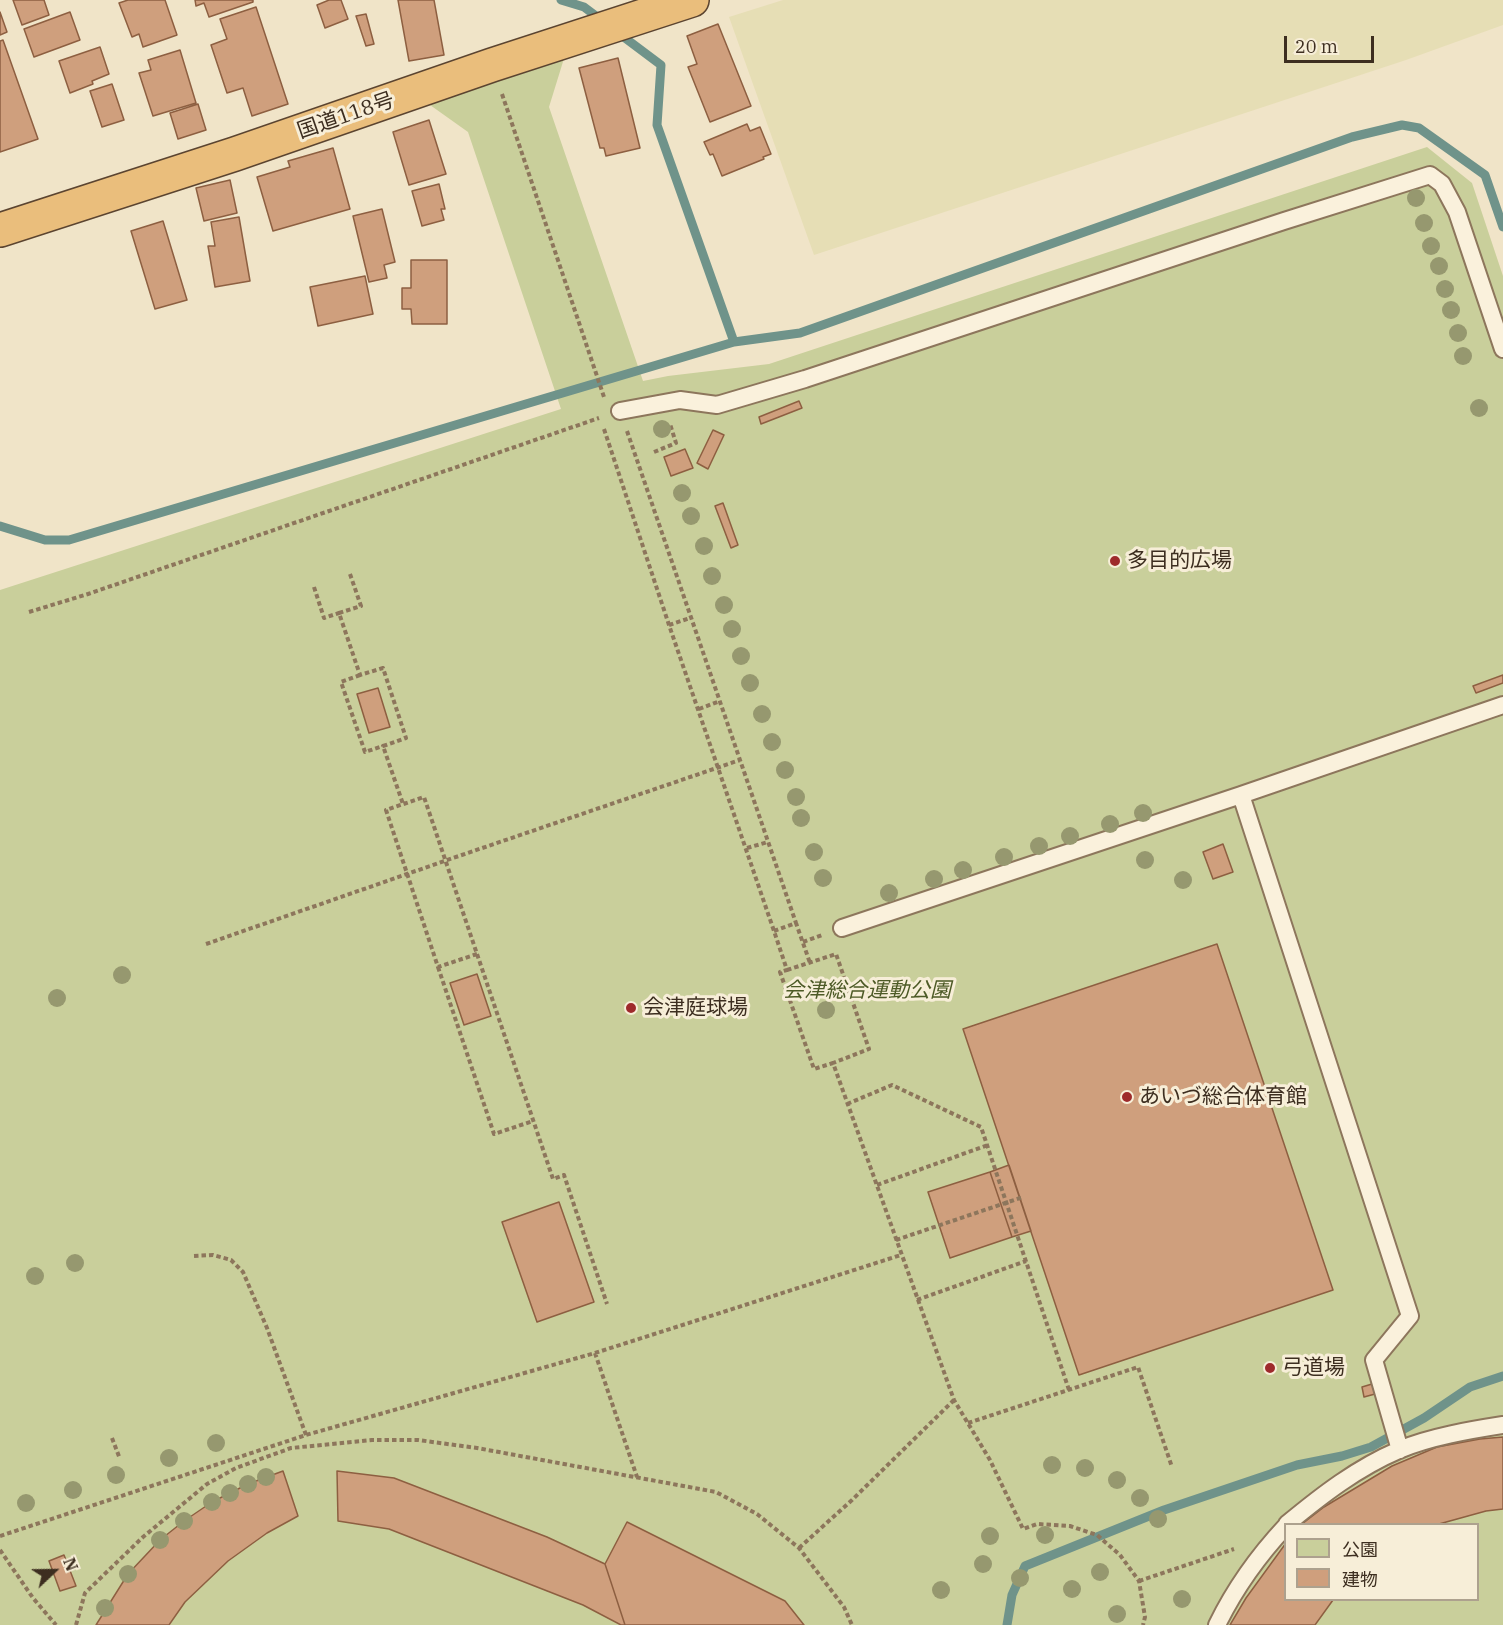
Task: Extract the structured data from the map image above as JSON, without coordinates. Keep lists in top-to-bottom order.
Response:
{
  "streets": {
    "highway": ["国道118号"]
  },
  "parks": ["会津総合運動公園"],
  "places": [
    "多目的広場",
    "会津庭球場",
    "あいづ総合体育館",
    "弓道場"
  ],
  "legend": ["公園", "建物"],
  "scale_bar": "20 m",
  "north": "right"
}
